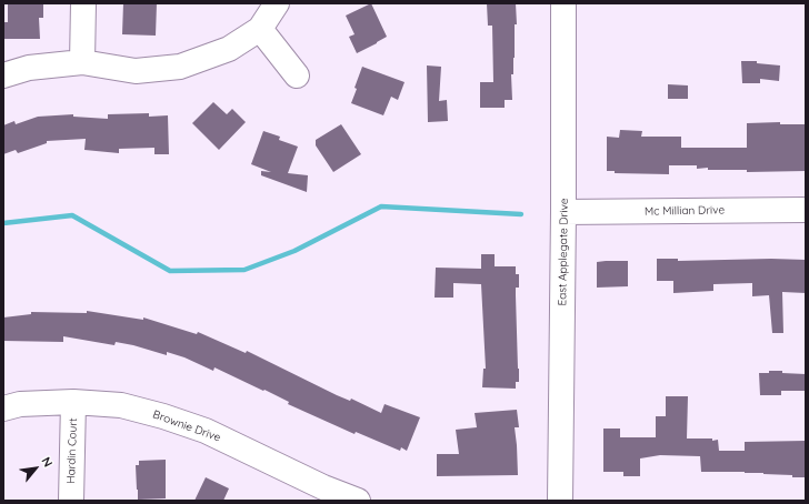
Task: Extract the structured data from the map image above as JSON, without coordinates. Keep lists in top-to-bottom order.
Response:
{
  "streets": {
    "street": [
      "Mc Millian Drive",
      "East Applegate Drive",
      "Brownie Drive",
      "Hardin Court"
    ]
  },
  "crossings": [
    ["Mc Millian Drive", "East Applegate Drive"],
    ["Brownie Drive", "Hardin Court"]
  ],
  "north": "top right"
}
